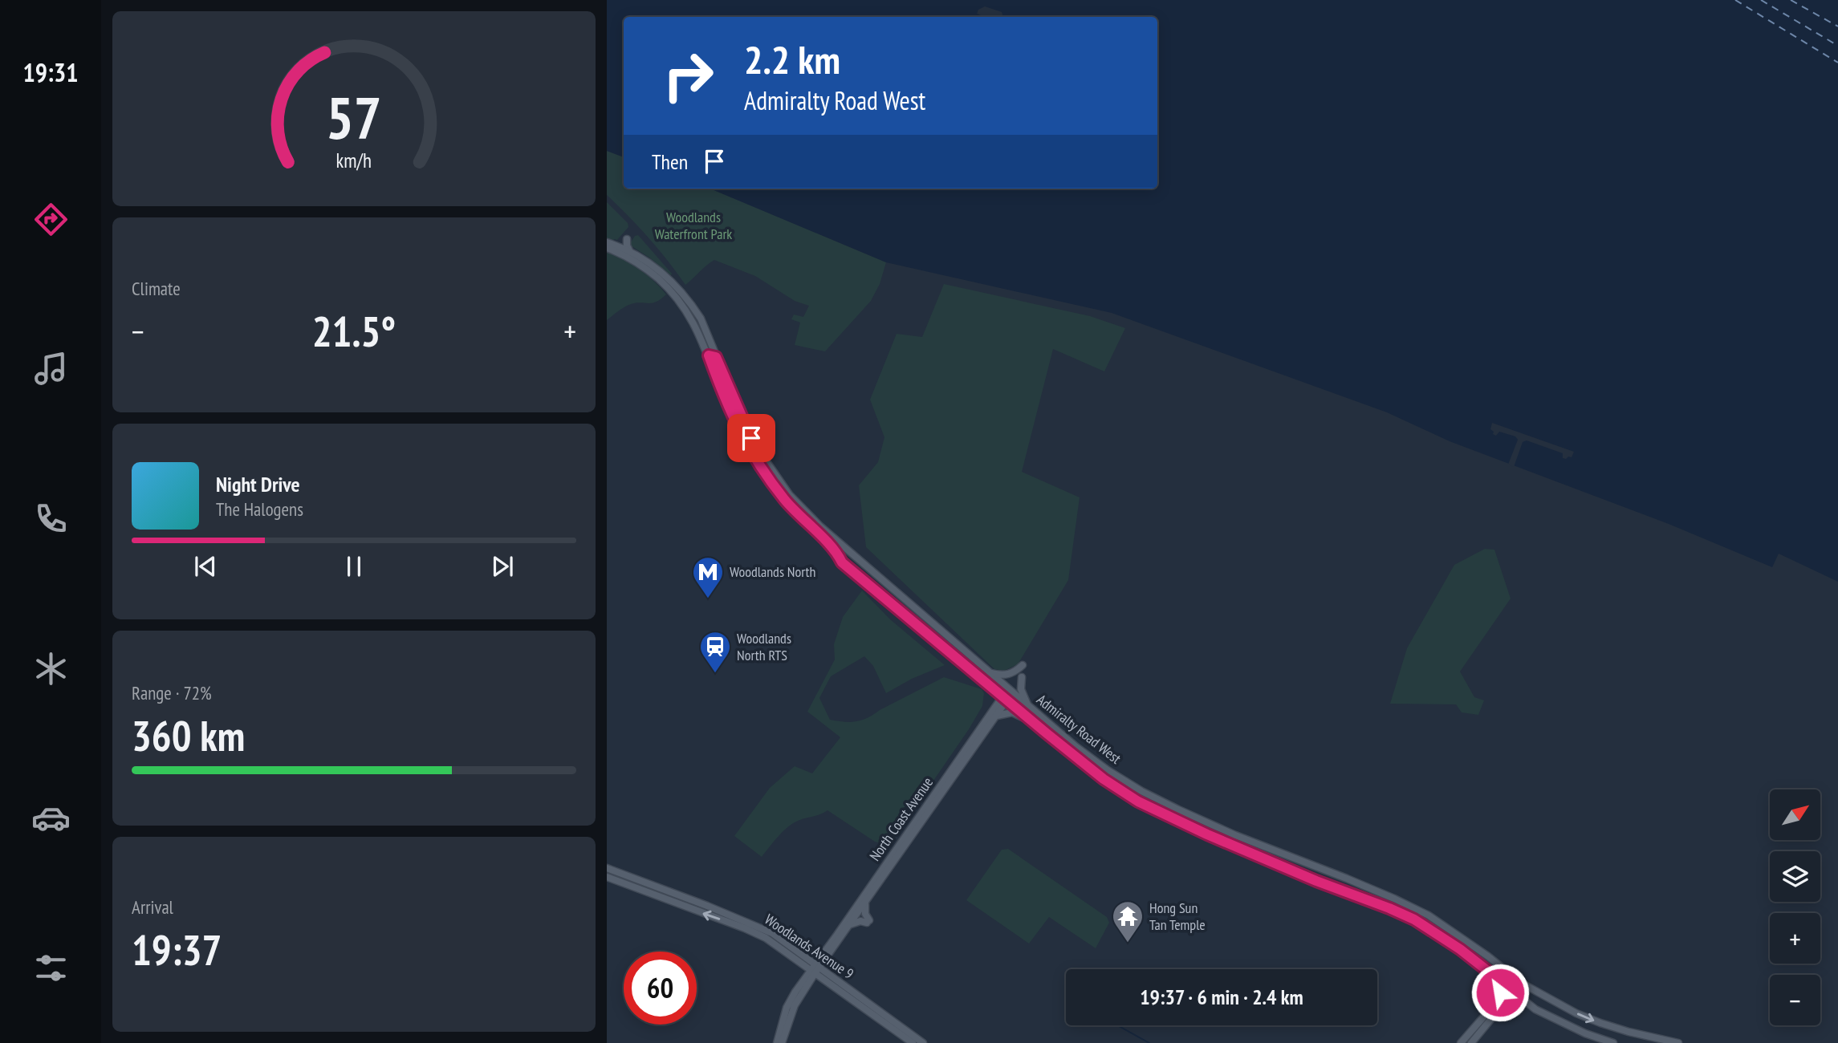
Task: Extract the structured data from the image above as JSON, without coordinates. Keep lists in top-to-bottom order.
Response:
{
  "streets": {
    "main road": ["Admiralty Road West", "North Coast Avenue", "Woodlands Avenue 9"]
  },
  "crossings": [
    ["Admiralty Road West", "North Coast Avenue"],
    ["North Coast Avenue", "Woodlands Avenue 9"]
  ],
  "parks": ["Woodlands Waterfront Park"],
  "places": {
    "metro station": ["Woodlands North"],
    "station": ["Woodlands North RTS"],
    "temple": ["Hong Sun Tan Temple"]
  },
  "north": "top right",
  "page": {
    "tabs": "19:31",
    "turn": ["2.2 km", "Admiralty Road West"],
    "then": "Then",
    "tile": [
      "Climate",
      ["Range · 72%", "360 km"],
      ["Arrival", "19:37"]
    ],
    "heat": ["−", "21.5°", "+"],
    "song": ["Night Drive", "The Halogens"],
    "map_buttons": ["+", "−"],
    "limit": "60",
    "trip": "19:37 · 6 min · 2.4 km",
    "gauge": ["57", "km/h"]
  }
}
